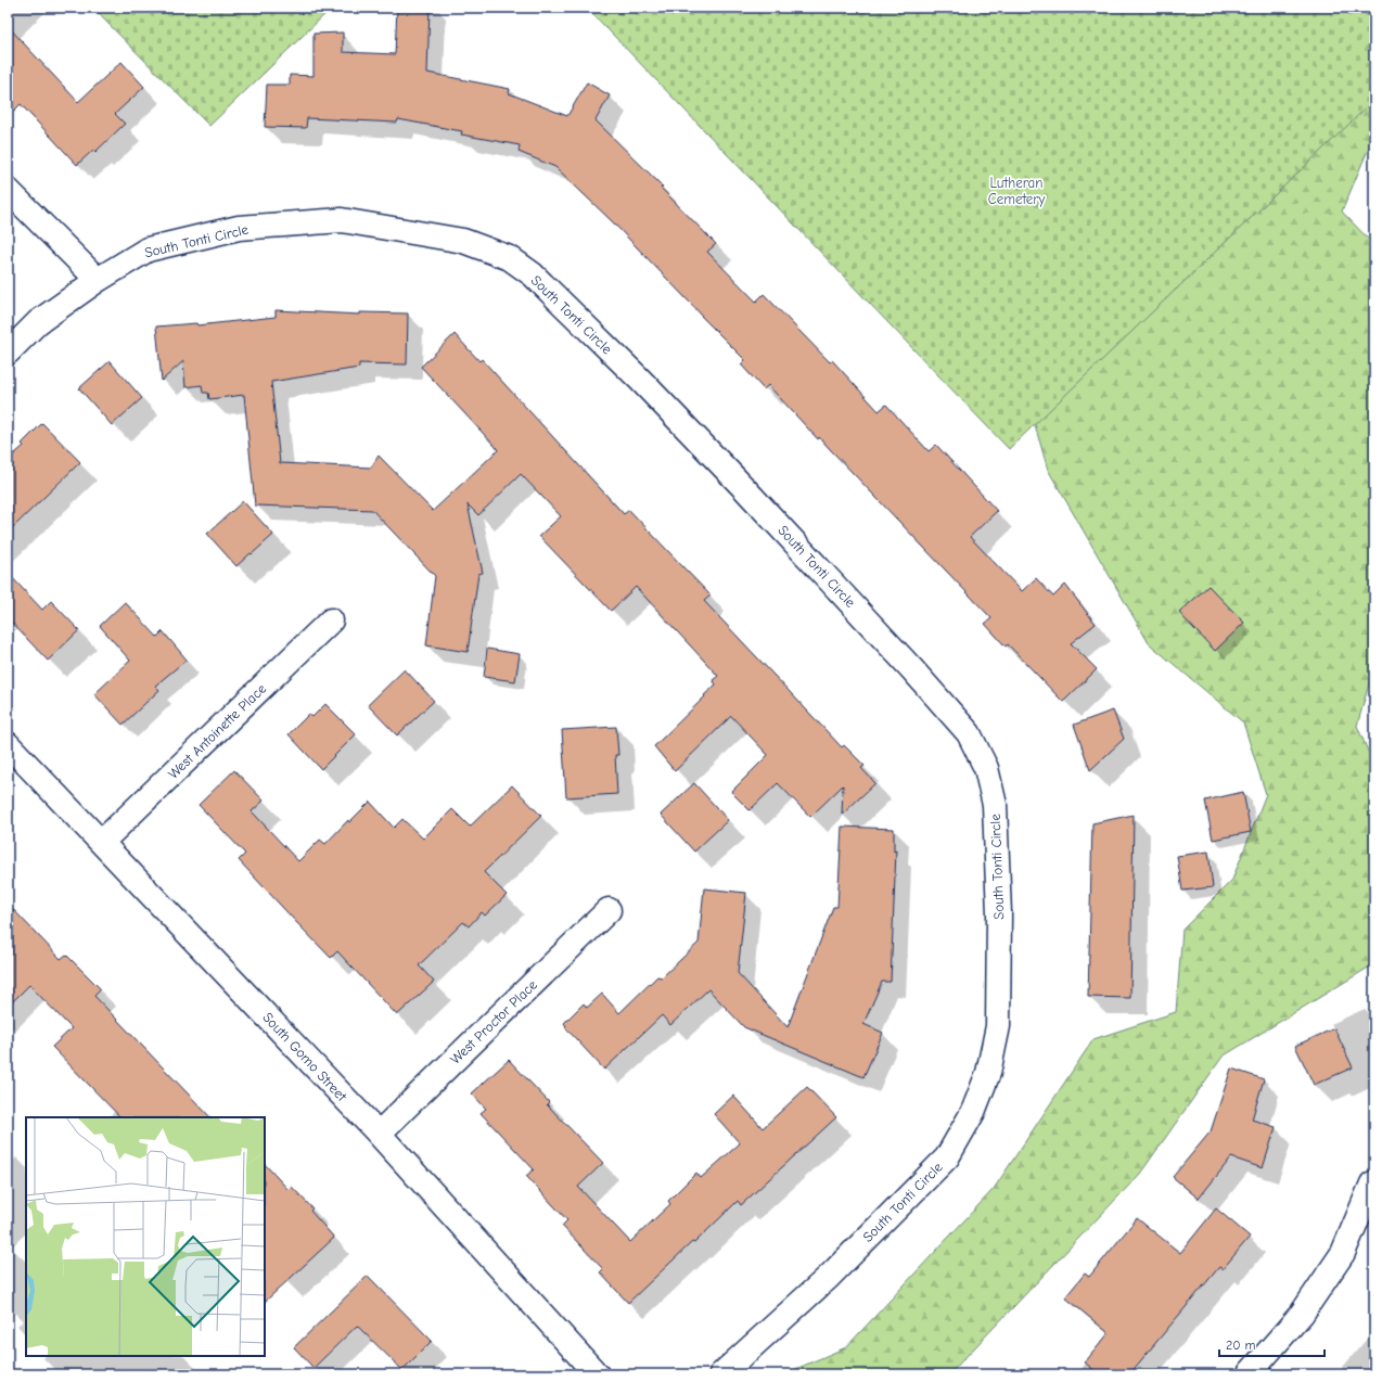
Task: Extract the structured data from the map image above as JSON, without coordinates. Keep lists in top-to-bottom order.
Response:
{
  "streets": {
    "street": [
      "South Tonti Circle",
      "West Antoinette Place",
      "West Proctor Place",
      "South Gomo Street"
    ]
  },
  "crossings": [
    ["West Antoinette Place", "South Gomo Street"],
    ["West Proctor Place", "South Gomo Street"]
  ],
  "parks": ["Lutheran Cemetery"],
  "scale_bar": "20 m"
}
